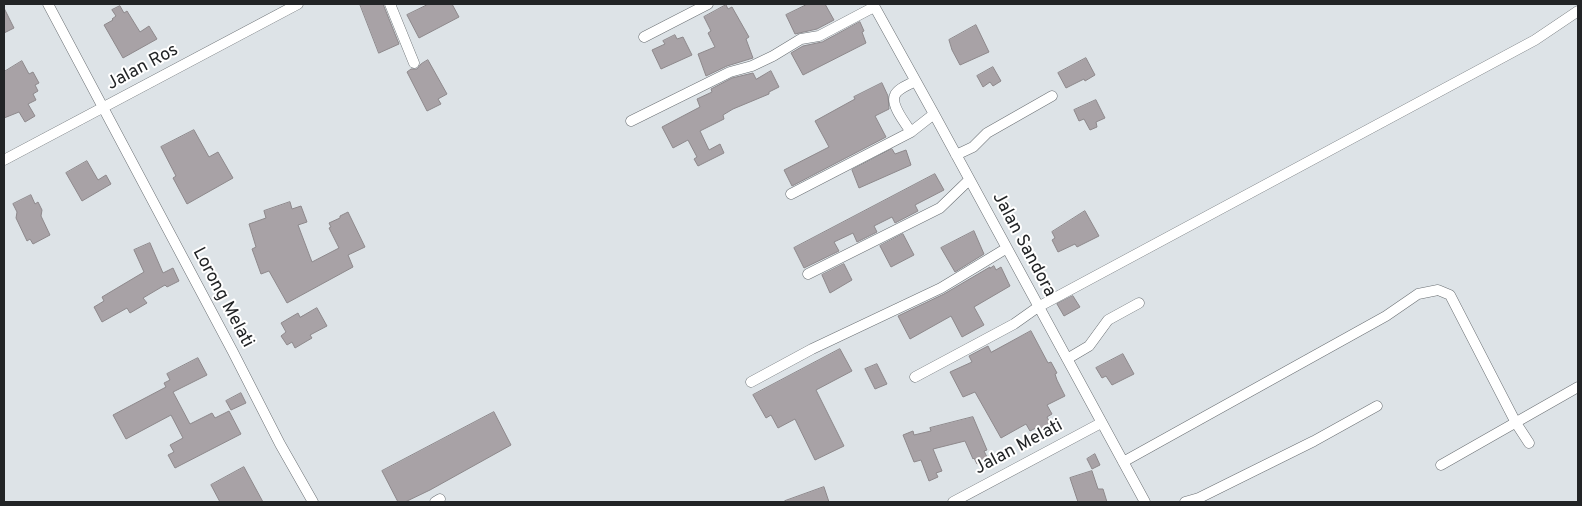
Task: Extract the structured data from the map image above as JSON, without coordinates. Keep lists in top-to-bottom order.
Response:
{
  "streets": {
    "street": [
      "Jalan Ros",
      "Jalan Sandora",
      "Lorong Melati",
      "Jalan Melati"
    ]
  },
  "crossings": [
    ["Jalan Ros", "Lorong Melati"],
    ["Jalan Sandora", "Jalan Melati"]
  ]
}
